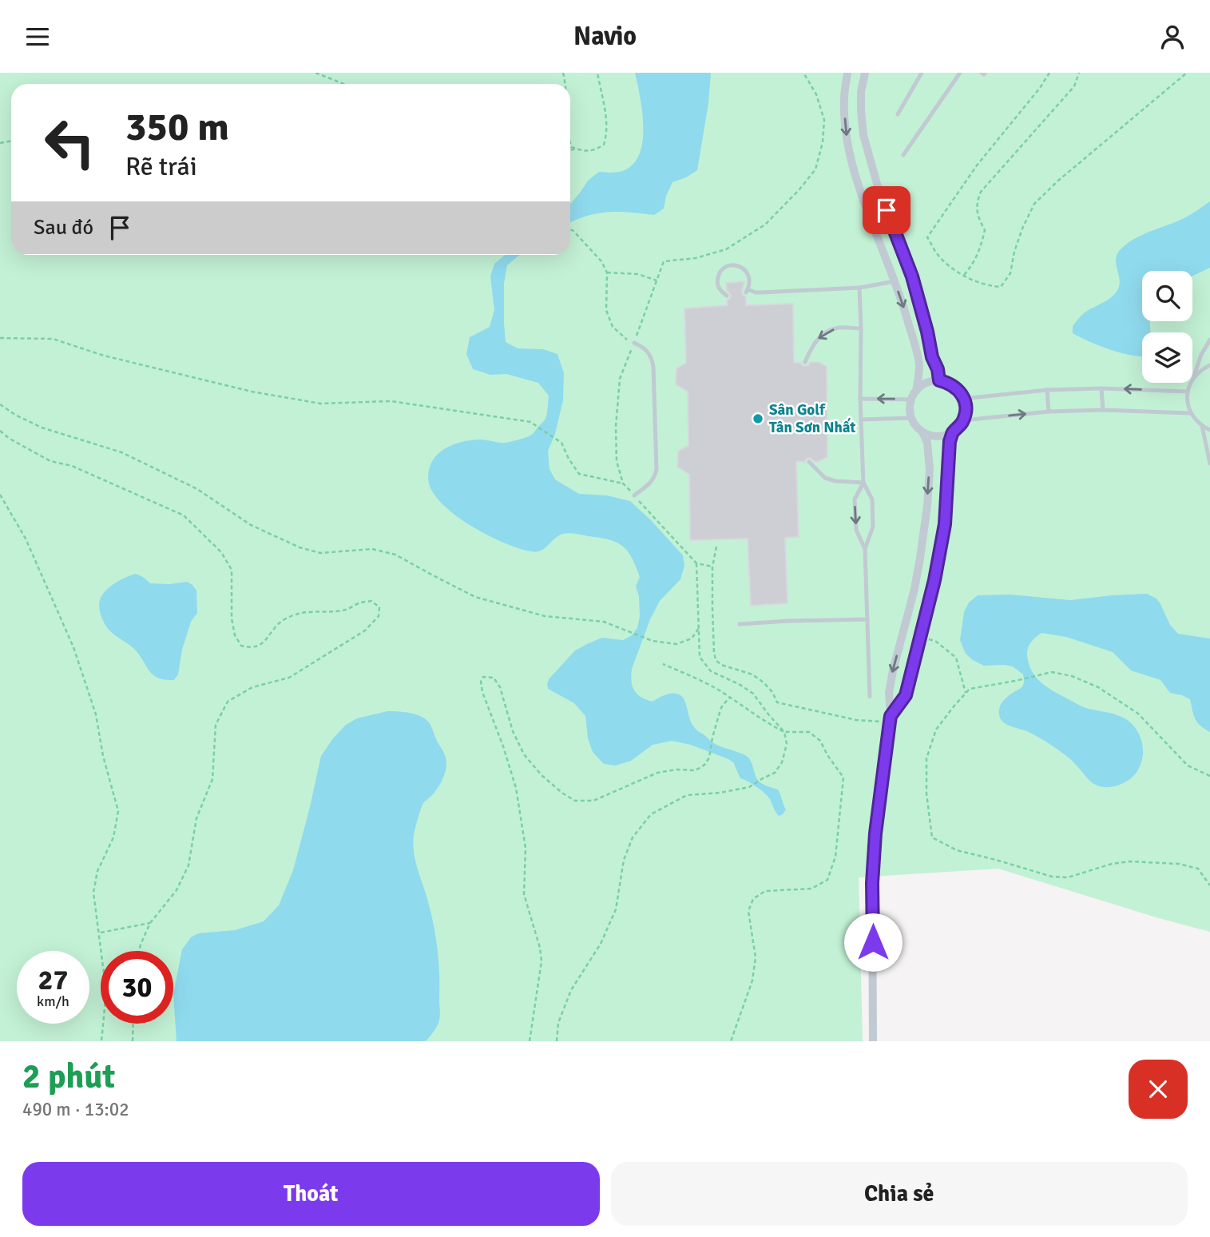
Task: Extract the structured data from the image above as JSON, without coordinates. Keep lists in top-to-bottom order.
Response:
{
  "places": ["Sân Golf Tân Sơn Nhất"],
  "page": {
    "header": "Navio",
    "turn": ["350 m", "Rẽ trái"],
    "then": "Sau đó",
    "speed": "27 km/h",
    "limit": "30",
    "heading": ["2 phút", "490 m · 13:02"],
    "buttons": ["Thoát", "Chia sẻ"]
  }
}
